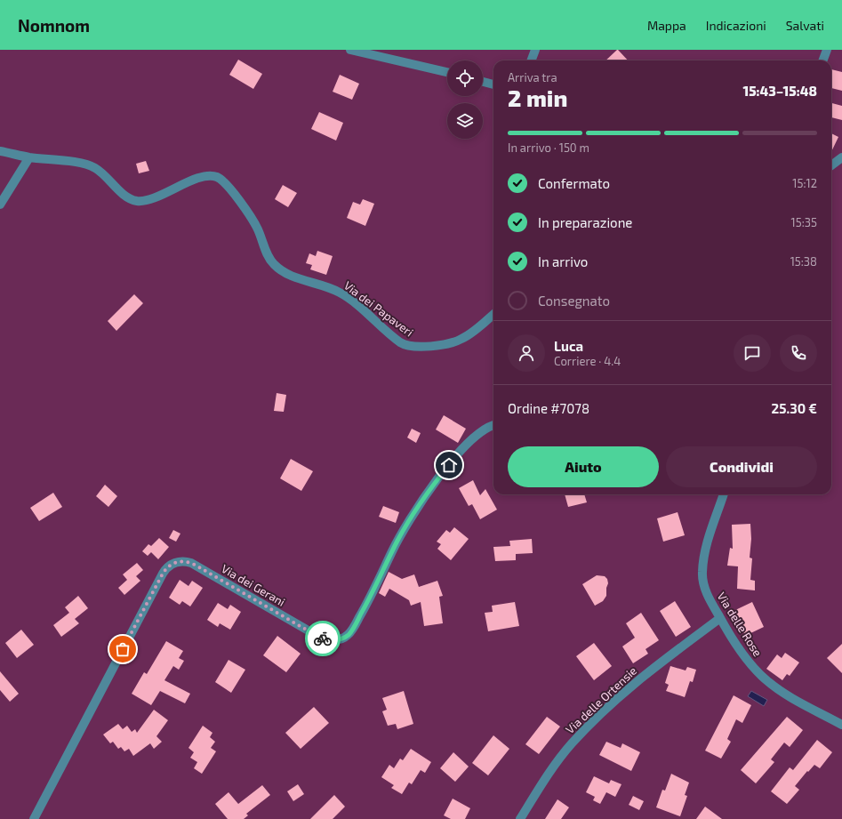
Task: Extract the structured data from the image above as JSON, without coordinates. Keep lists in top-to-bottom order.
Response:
{
  "streets": {
    "street": [
      "Via dei Papaveri",
      "Via dei Gerani",
      "Via delle Rose",
      "Via delle Ortensie"
    ]
  },
  "crossings": [
    ["Via delle Rose", "Via delle Ortensie"]
  ],
  "page": {
    "header": "Nomnom",
    "nav": ["Mappa", "Indicazioni", "Salvati"],
    "heading": ["2 min", "Arriva tra", "15:43–15:48"],
    "panel": [
      "Luca",
      "Corriere · 4.4",
      "Ordine #7078",
      "25.30 €"
    ],
    "bar": "In arrivo · 150 m",
    "list": [
      ["Confermato", "15:12"],
      ["In preparazione", "15:35"],
      ["In arrivo", "15:38"],
      "Consegnato"
    ],
    "buttons": ["Aiuto", "Condividi"]
  }
}
